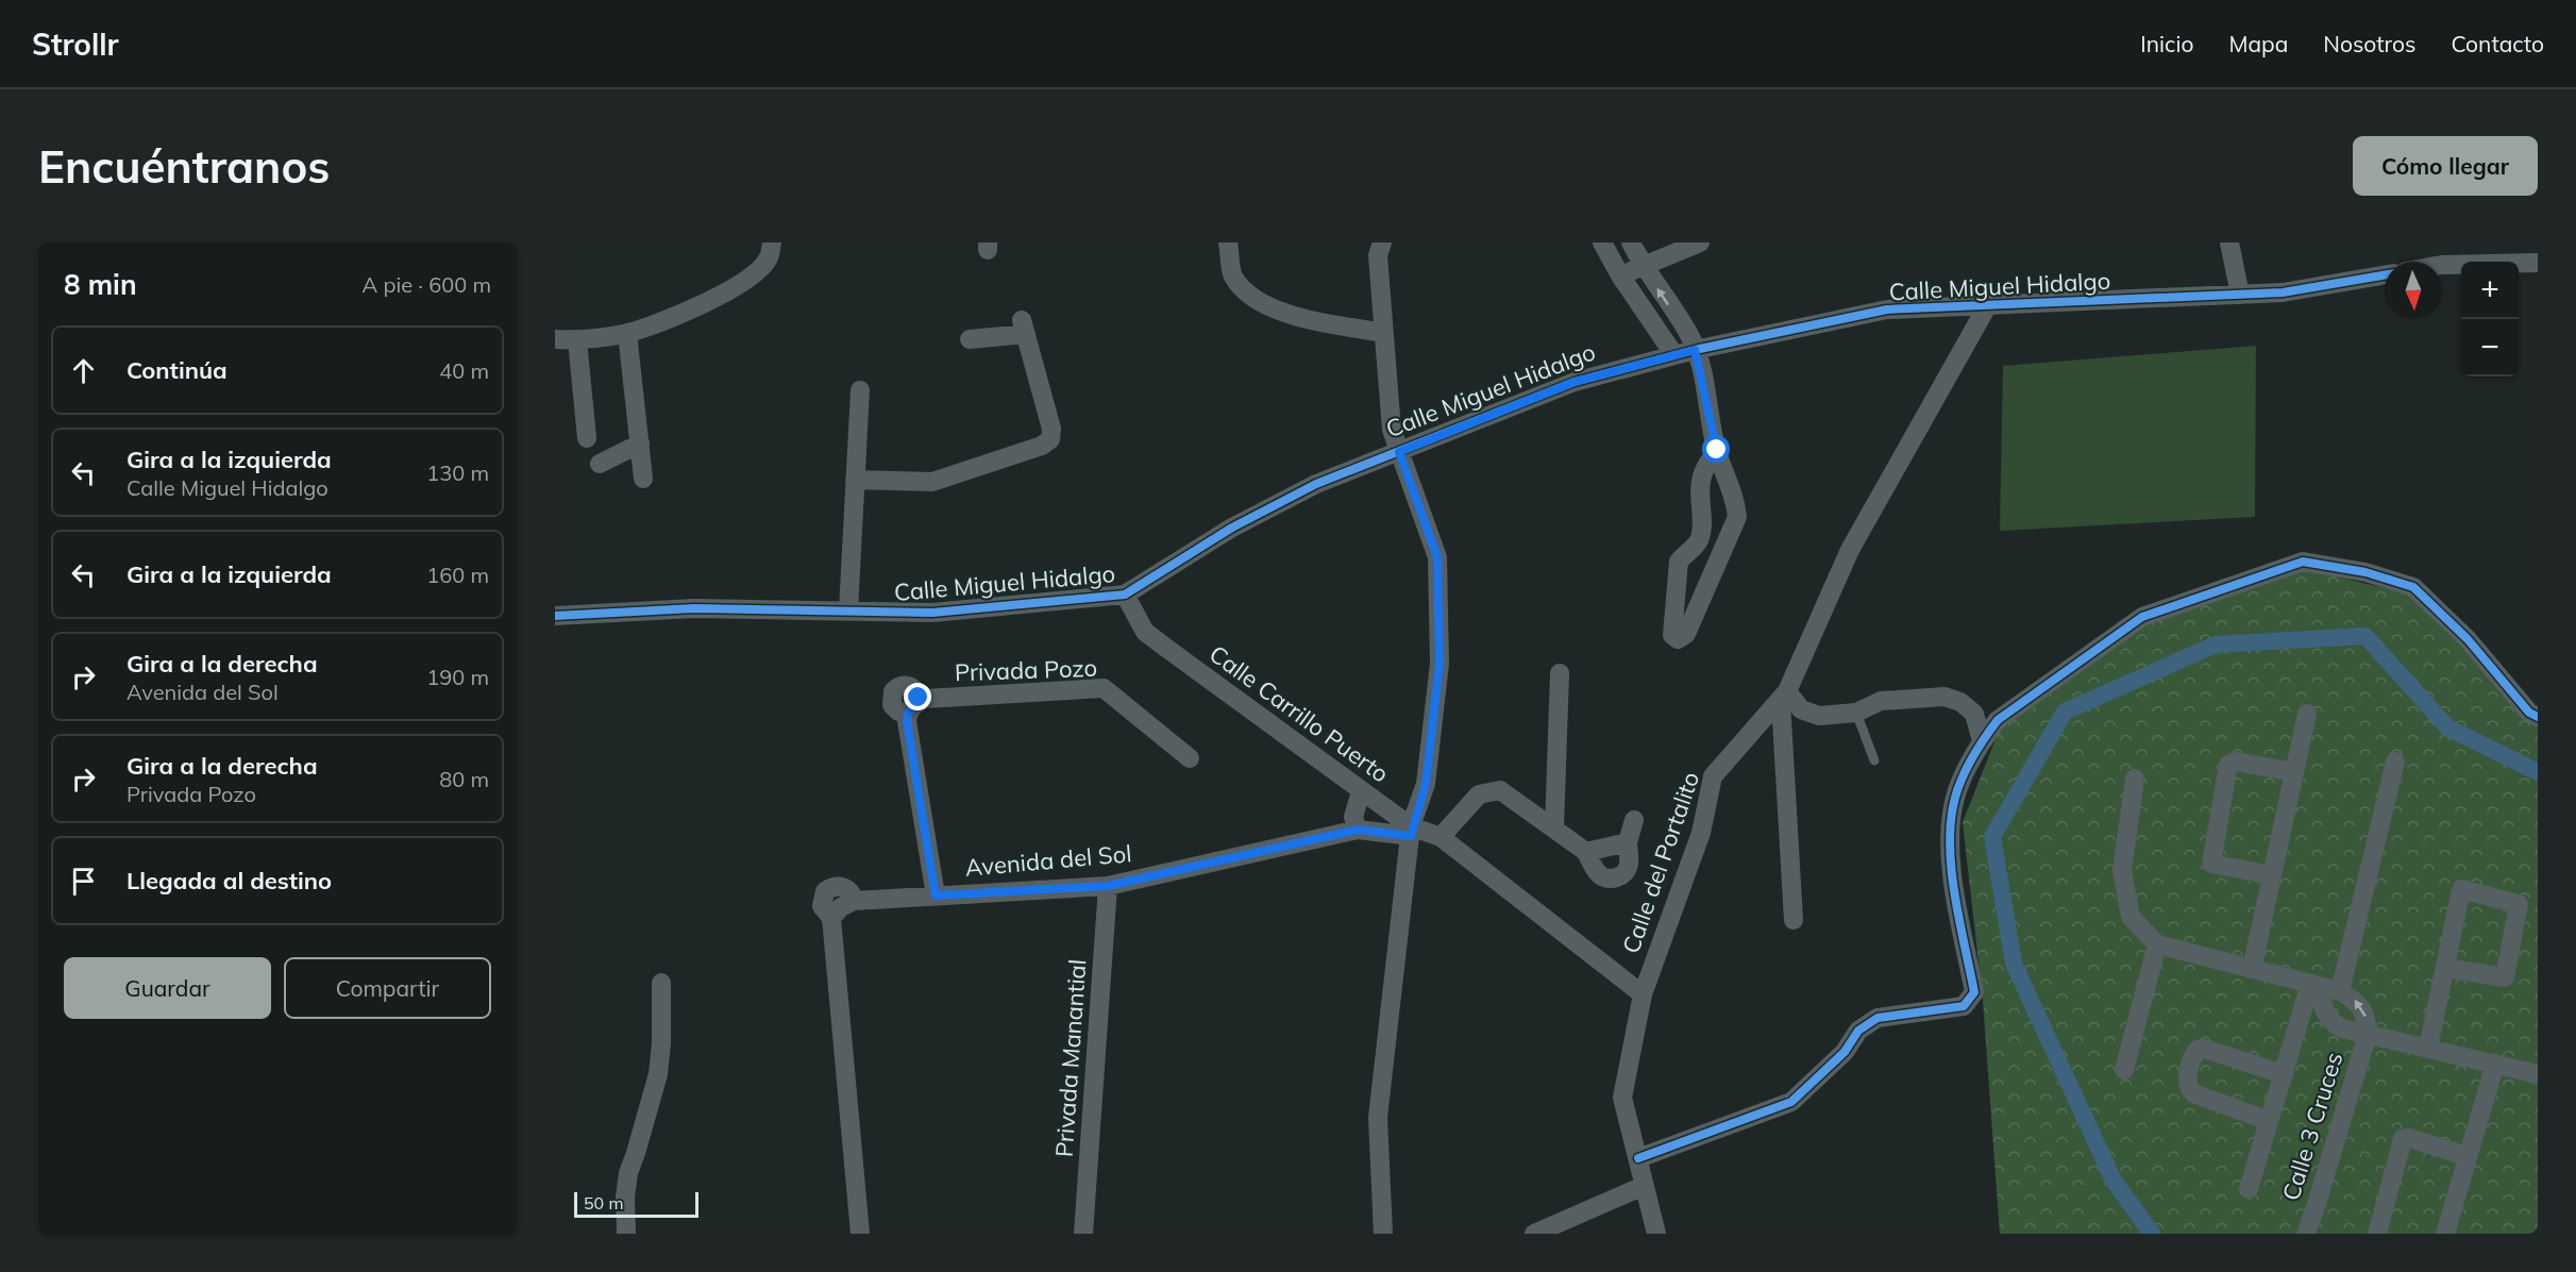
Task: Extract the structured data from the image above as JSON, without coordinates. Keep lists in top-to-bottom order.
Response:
{
  "streets": {
    "street": [
      "Calle Miguel Hidalgo",
      "Privada Pozo",
      "Calle Carrillo Puerto",
      "Avenida del Sol",
      "Calle del Portalito",
      "Privada Manantial",
      "Calle 3 Cruces"
    ]
  },
  "crossings": [
    ["Calle Miguel Hidalgo", "Calle Carrillo Puerto"],
    ["Calle Miguel Hidalgo", "Calle del Portalito"],
    ["Privada Pozo", "Avenida del Sol"],
    ["Calle Carrillo Puerto", "Avenida del Sol"],
    ["Calle Carrillo Puerto", "Calle del Portalito"],
    ["Avenida del Sol", "Privada Manantial"]
  ],
  "scale_bar": "50 m",
  "north": "bottom",
  "page": {
    "header": "Strollr",
    "nav": [
      "Inicio",
      "Mapa",
      "Nosotros",
      "Contacto"
    ],
    "buttons": [
      "Cómo llegar",
      ["Guardar", "Compartir"]
    ],
    "title": "Encuéntranos",
    "heading": ["8 min", "A pie · 600 m"],
    "map_buttons": ["+", "−"],
    "list": [
      ["Continúa", "40 m"],
      ["Gira a la izquierda", "Calle Miguel Hidalgo", "130 m"],
      ["Gira a la izquierda", "160 m"],
      ["Gira a la derecha", "Avenida del Sol", "190 m"],
      ["Gira a la derecha", "Privada Pozo", "80 m"],
      "Llegada al destino"
    ],
    "scale": "50 m"
  }
}
